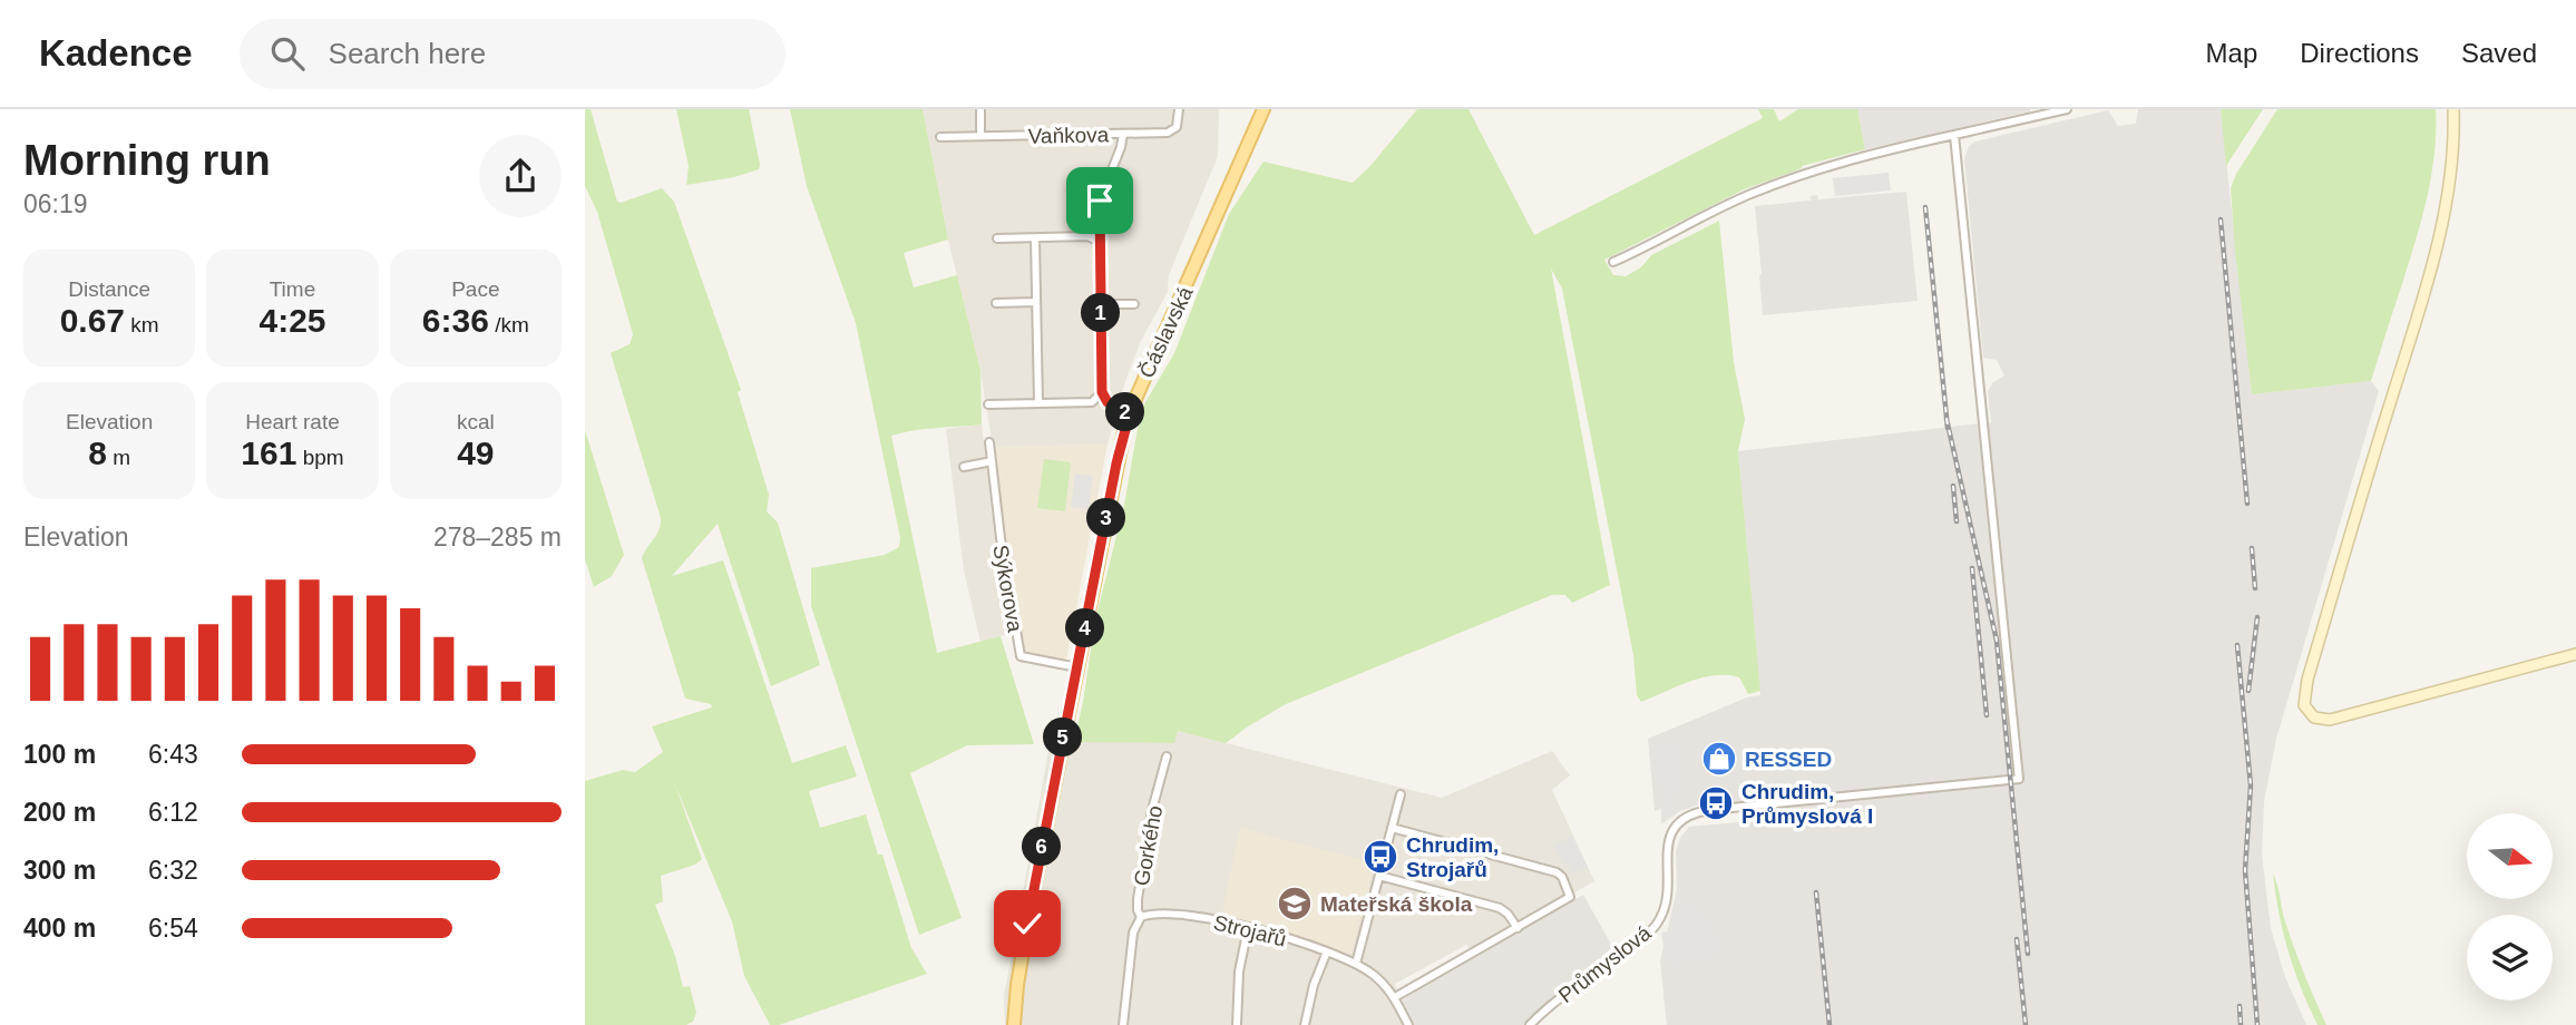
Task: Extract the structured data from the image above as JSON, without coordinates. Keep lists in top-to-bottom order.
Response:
{
  "streets": {
    "main road": ["Čáslavská"],
    "street": [
      "Vaňkova",
      "Sýkorova",
      "Gorkého",
      "Strojařů",
      "Průmyslová"
    ]
  },
  "crossings": [
    ["Čáslavská", "Sýkorova"],
    ["Gorkého", "Strojařů"]
  ],
  "places": {
    "shop": ["RESSED"],
    "bus stop": ["Chrudim, Průmyslová I", "Chrudim, Strojařů"],
    "school or university": ["Mateřská škola"]
  },
  "north": "right",
  "page": {
    "header": "Kadence",
    "search": "Search here",
    "nav": ["Map", "Directions", "Saved"],
    "heading": ["Morning run", "06:19"],
    "stats": [
      ["Distance", "0.67 km"],
      ["Time", "4:25"],
      ["Pace", "6:36 /km"],
      ["Elevation", "8 m"],
      ["Heart rate", "161 bpm"],
      ["kcal", "49"]
    ],
    "pins": [
      "1",
      "2",
      "3",
      "4",
      "5",
      "6"
    ],
    "chart": ["Elevation", "278–285 m"],
    "list": [
      {
        "name": "100 m",
        "note": "6:43"
      },
      {
        "name": "200 m",
        "note": "6:12"
      },
      {
        "name": "300 m",
        "note": "6:32"
      },
      {
        "name": "400 m",
        "note": "6:54"
      }
    ]
  }
}
